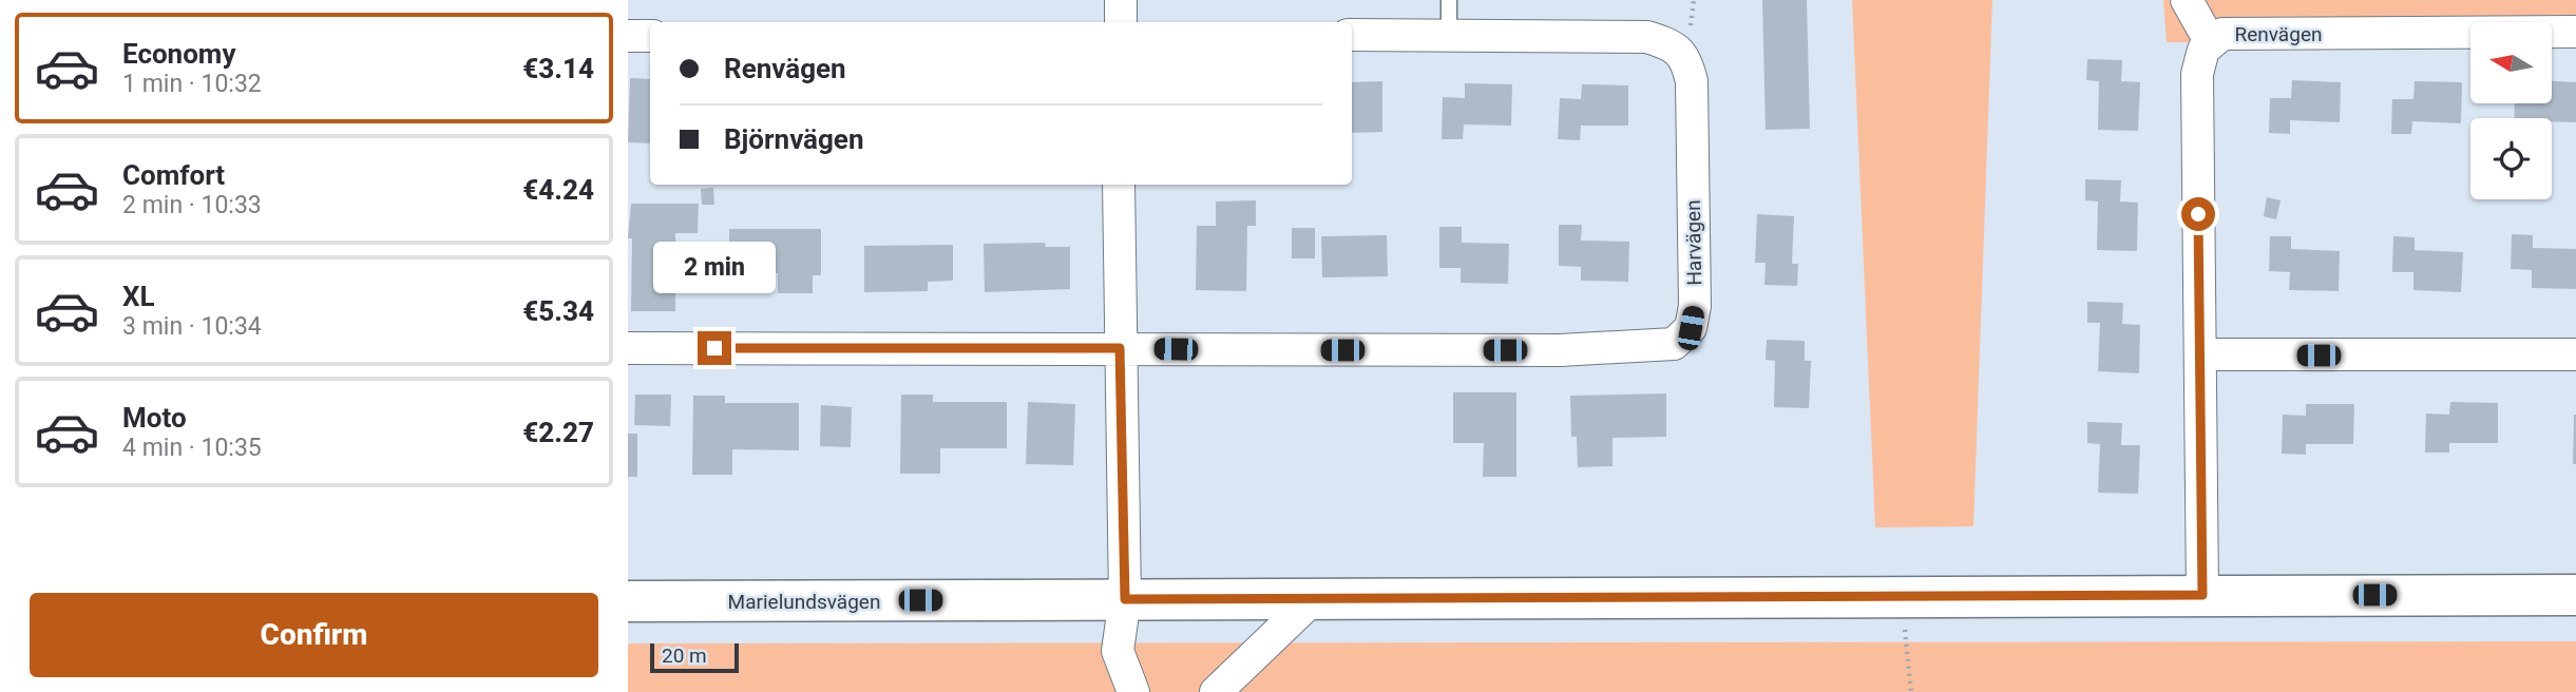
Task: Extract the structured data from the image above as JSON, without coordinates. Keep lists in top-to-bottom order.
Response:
{
  "streets": {
    "street": ["Renvägen", "Harvägen", "Marielundsvägen"]
  },
  "crossings": [
    ["Renvägen", "Marielundsvägen"]
  ],
  "scale_bar": "20 m",
  "north": "left",
  "page": {
    "list": [
      {
        "name": "Economy",
        "note": "1 min · 10:32",
        "value": "€3.14"
      },
      {
        "name": "Comfort",
        "note": "2 min · 10:33",
        "value": "€4.24"
      },
      {
        "name": "XL",
        "note": "3 min · 10:34",
        "value": "€5.34"
      },
      {
        "name": "Moto",
        "note": "4 min · 10:35",
        "value": "€2.27"
      }
    ],
    "banner": ["Renvägen", "Björnvägen"],
    "bubble": "2 min",
    "buttons": "Confirm",
    "scale": "20 m"
  }
}
